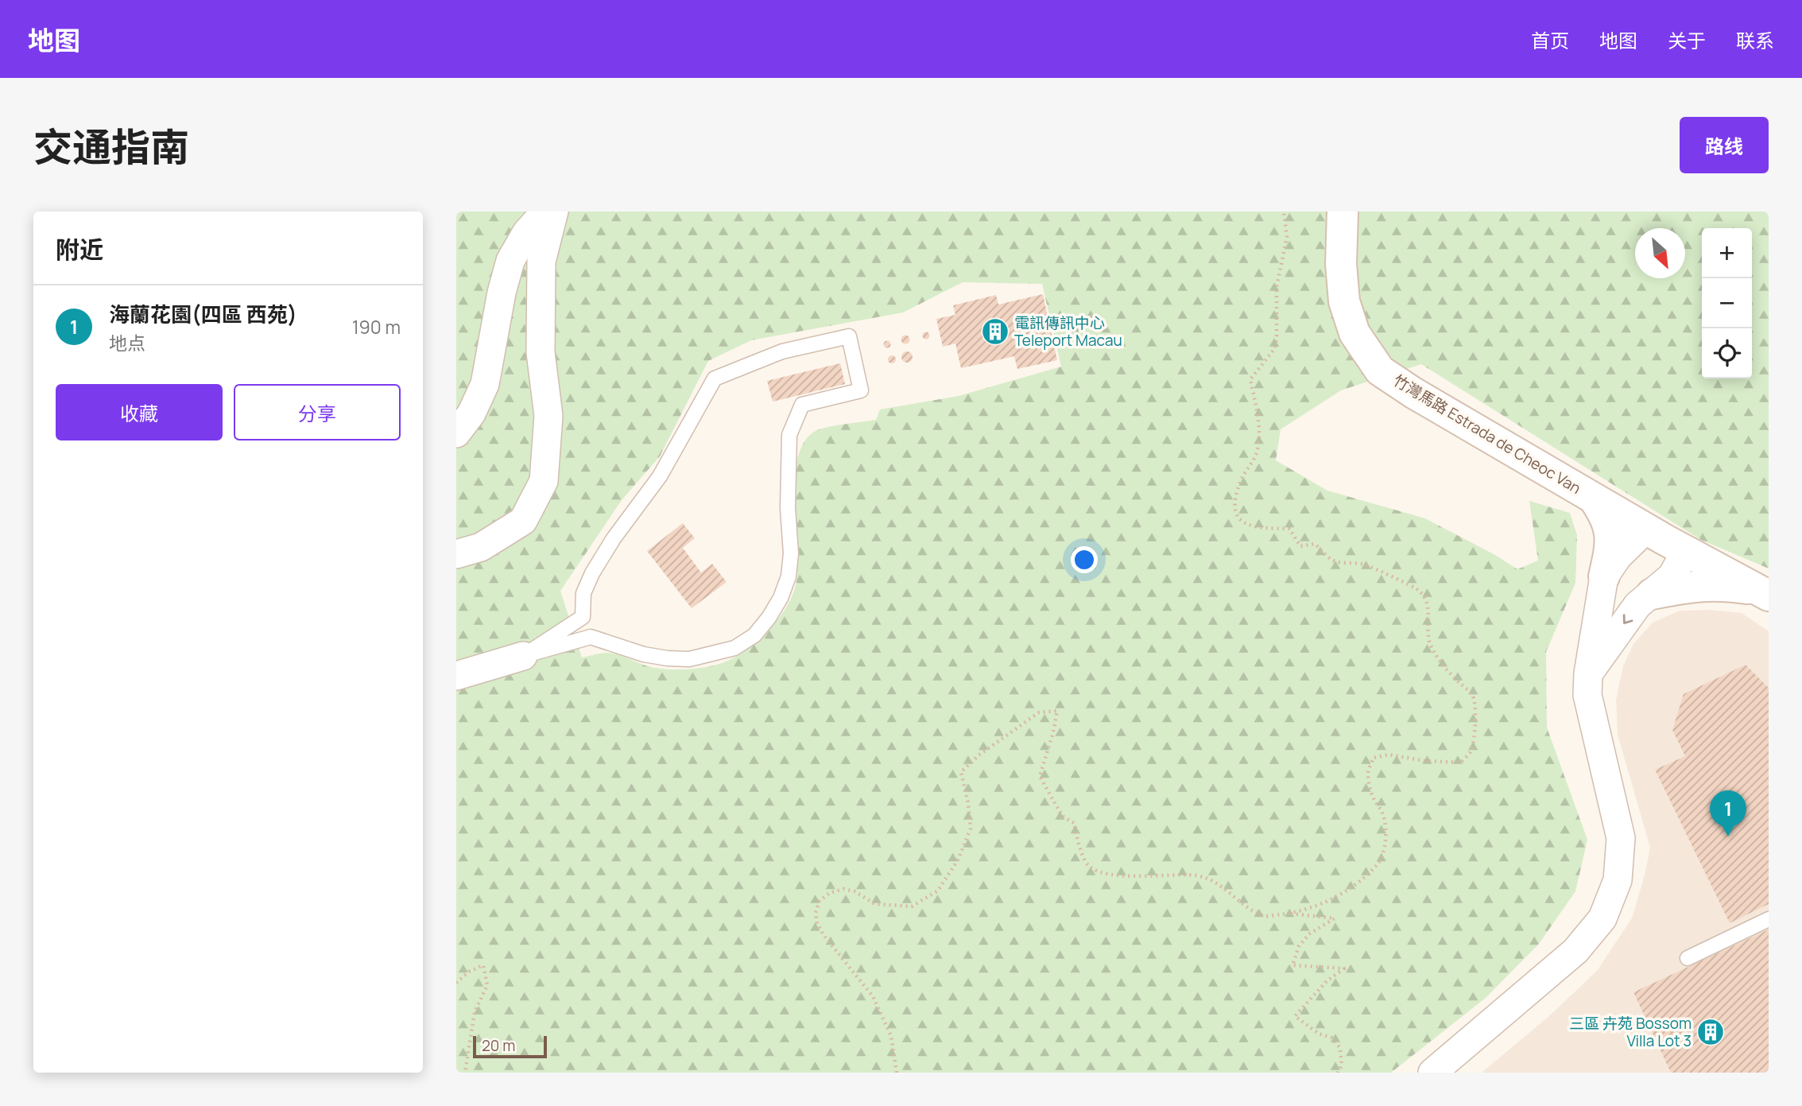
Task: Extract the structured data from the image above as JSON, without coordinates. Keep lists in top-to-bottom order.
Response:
{
  "streets": {
    "main road": ["竹灣馬路 Estrada de Cheoc Van"]
  },
  "places": {
    "building": ["電訊傳訊中心 Teleport Macau", "三區 卉苑 Bossom Villa Lot 3"]
  },
  "scale_bar": "20 m",
  "north": "bottom right",
  "page": {
    "header": "地图",
    "nav": [
      "首页",
      "地图",
      "关于",
      "联系"
    ],
    "title": "交通指南",
    "buttons": [
      "路线",
      ["收藏", "分享"]
    ],
    "heading": "附近",
    "map_buttons": ["+", "−"],
    "list": [
      {
        "mark": "1",
        "name": "海蘭花園(四區 西苑)",
        "note": "地点",
        "value": "190 m"
      }
    ],
    "pins": "1",
    "scale": "20 m"
  }
}
